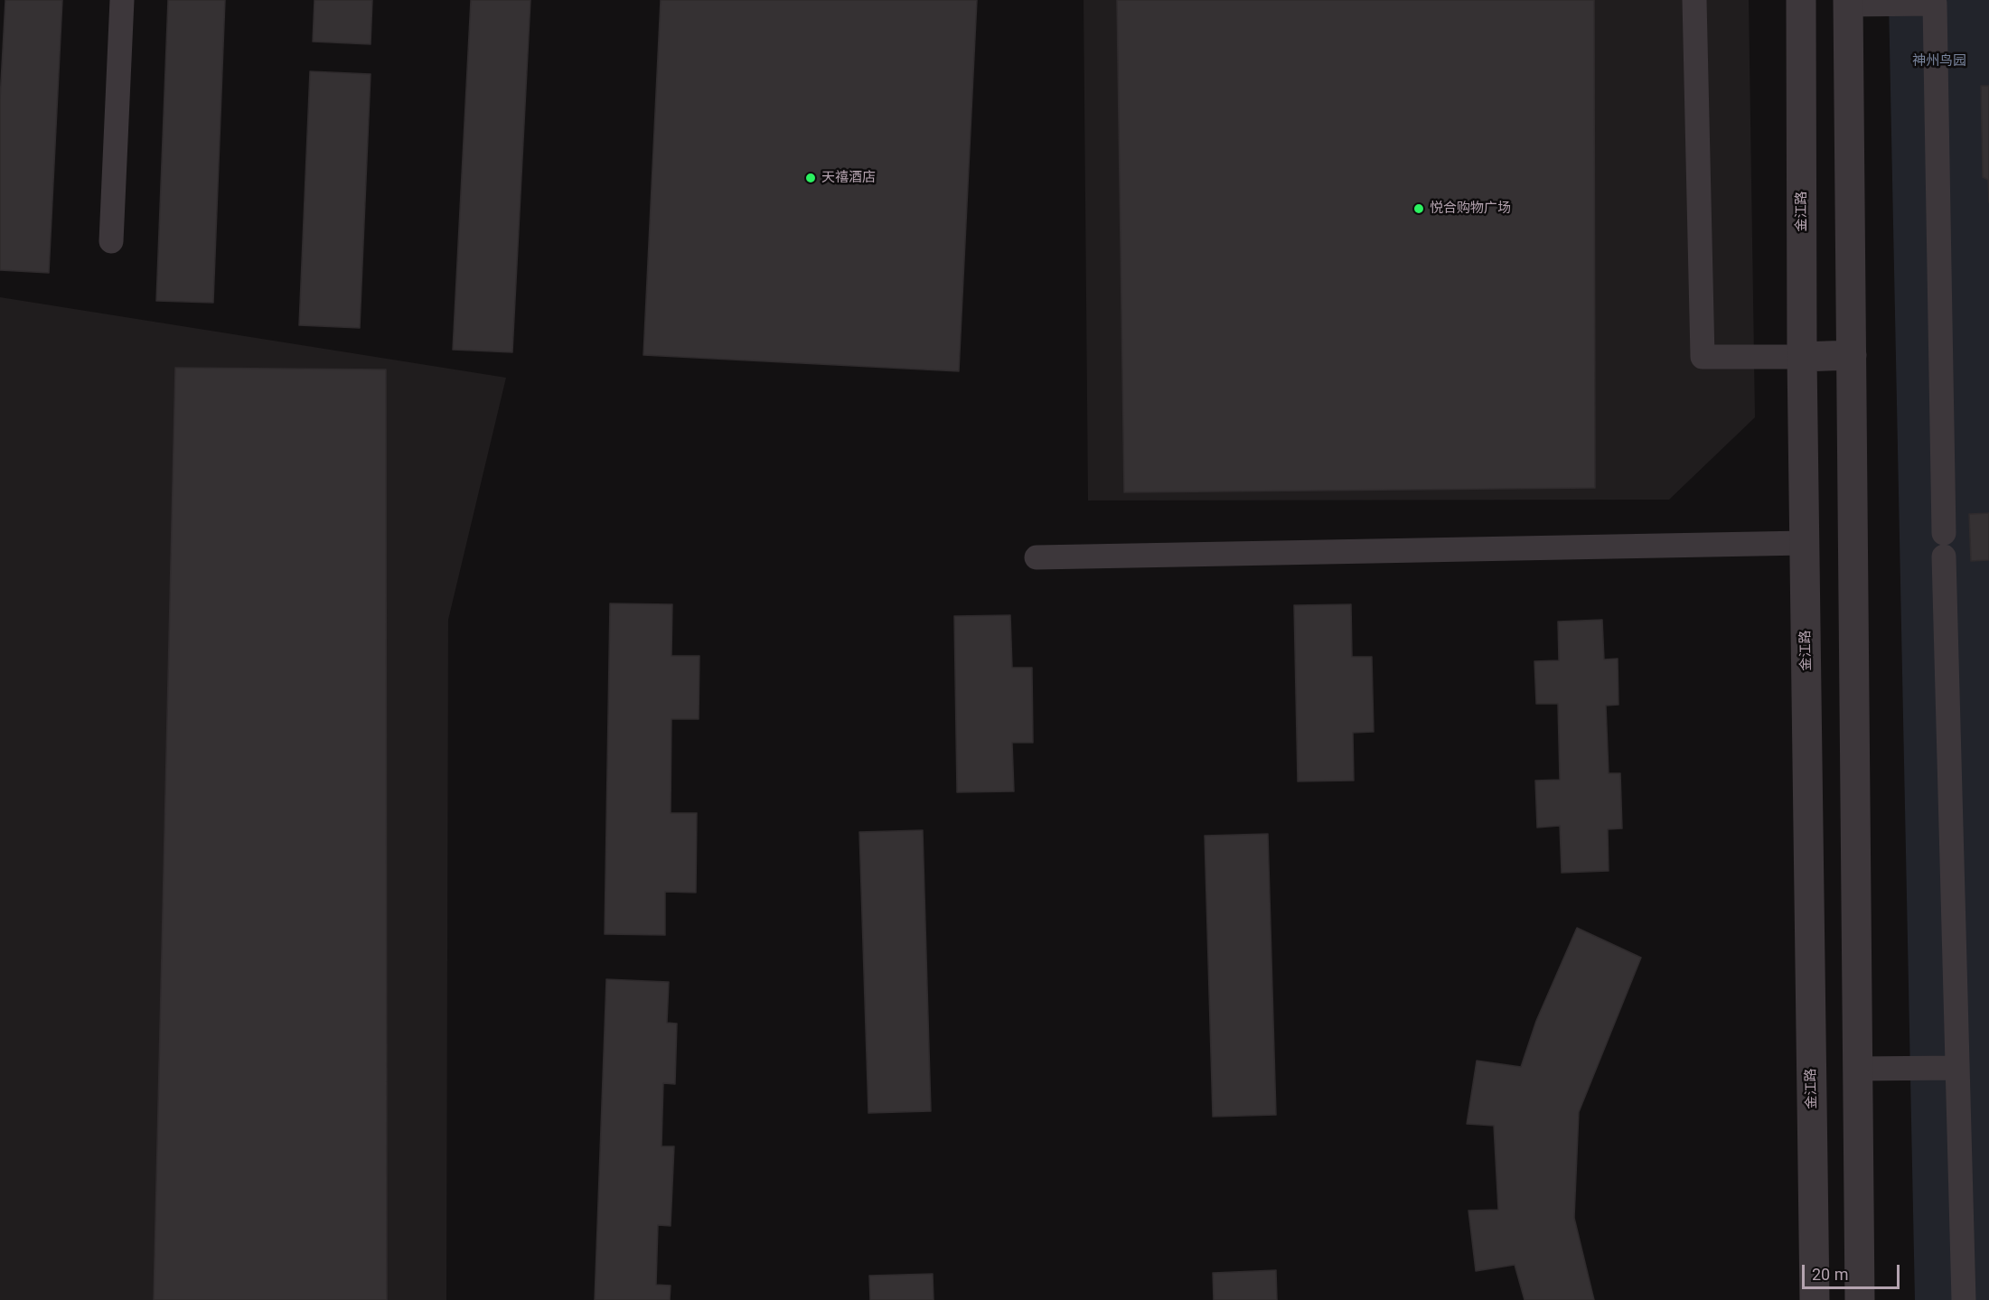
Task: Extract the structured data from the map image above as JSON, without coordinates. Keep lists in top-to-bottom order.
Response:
{
  "streets": {
    "street": ["金江路"]
  },
  "parks": ["神州鸟园"],
  "places": ["天禧酒店", "悦合购物广场"],
  "scale_bar": "20 m"
}
